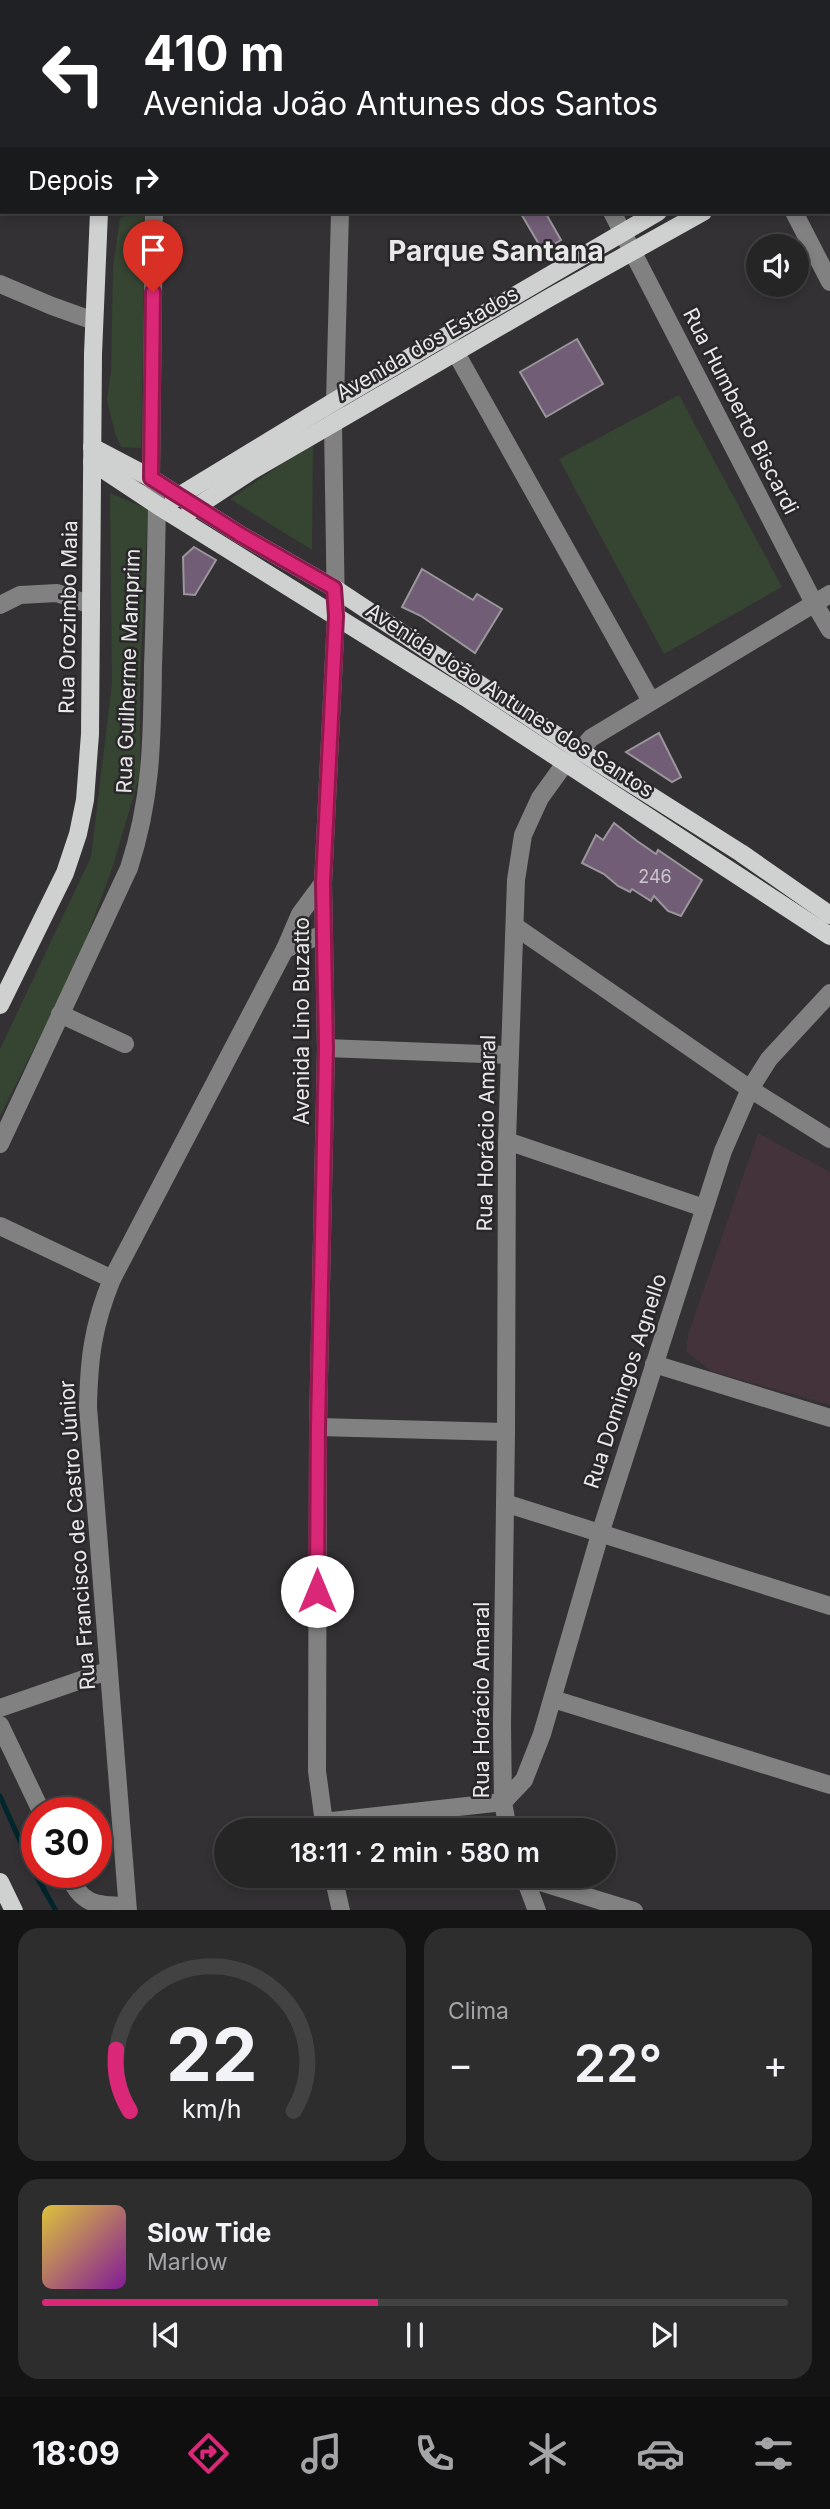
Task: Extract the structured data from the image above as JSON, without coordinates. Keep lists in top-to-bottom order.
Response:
{
  "streets": {
    "main road": ["Avenida dos Estados", "Rua Orozimbo Maia", "Avenida João Antunes dos Santos"],
    "street": [
      "Rua Humberto Biscardi",
      "Rua Guilherme Mamprim",
      "Avenida Lino Buzatto",
      "Rua Horácio Amaral",
      "Rua Domingos Agnello",
      "Rua Francisco de Castro Júnior"
    ]
  },
  "crossings": [
    ["Avenida dos Estados", "Rua Humberto Biscardi"],
    ["Avenida dos Estados", "Rua Guilherme Mamprim"],
    ["Avenida dos Estados", "Avenida João Antunes dos Santos"],
    ["Avenida dos Estados", "Avenida Lino Buzatto"],
    ["Rua Humberto Biscardi", "Rua Horácio Amaral"],
    ["Rua Orozimbo Maia", "Avenida João Antunes dos Santos"],
    ["Rua Guilherme Mamprim", "Avenida João Antunes dos Santos"],
    ["Avenida João Antunes dos Santos", "Avenida Lino Buzatto"],
    ["Avenida João Antunes dos Santos", "Rua Horácio Amaral"],
    ["Avenida Lino Buzatto", "Rua Francisco de Castro Júnior"],
    ["Rua Horácio Amaral", "Rua Domingos Agnello"]
  ],
  "districts": ["Parque Santana"],
  "house_numbers": ["246"],
  "page": {
    "turn": ["410 m", "Avenida João Antunes dos Santos"],
    "then": "Depois",
    "limit": "30",
    "trip": "18:11 · 2 min · 580 m",
    "tile": "Clima",
    "heat": ["−", "22°", "+"],
    "song": ["Slow Tide", "Marlow"],
    "tabs": "18:09",
    "gauge": ["22", "km/h"]
  }
}
